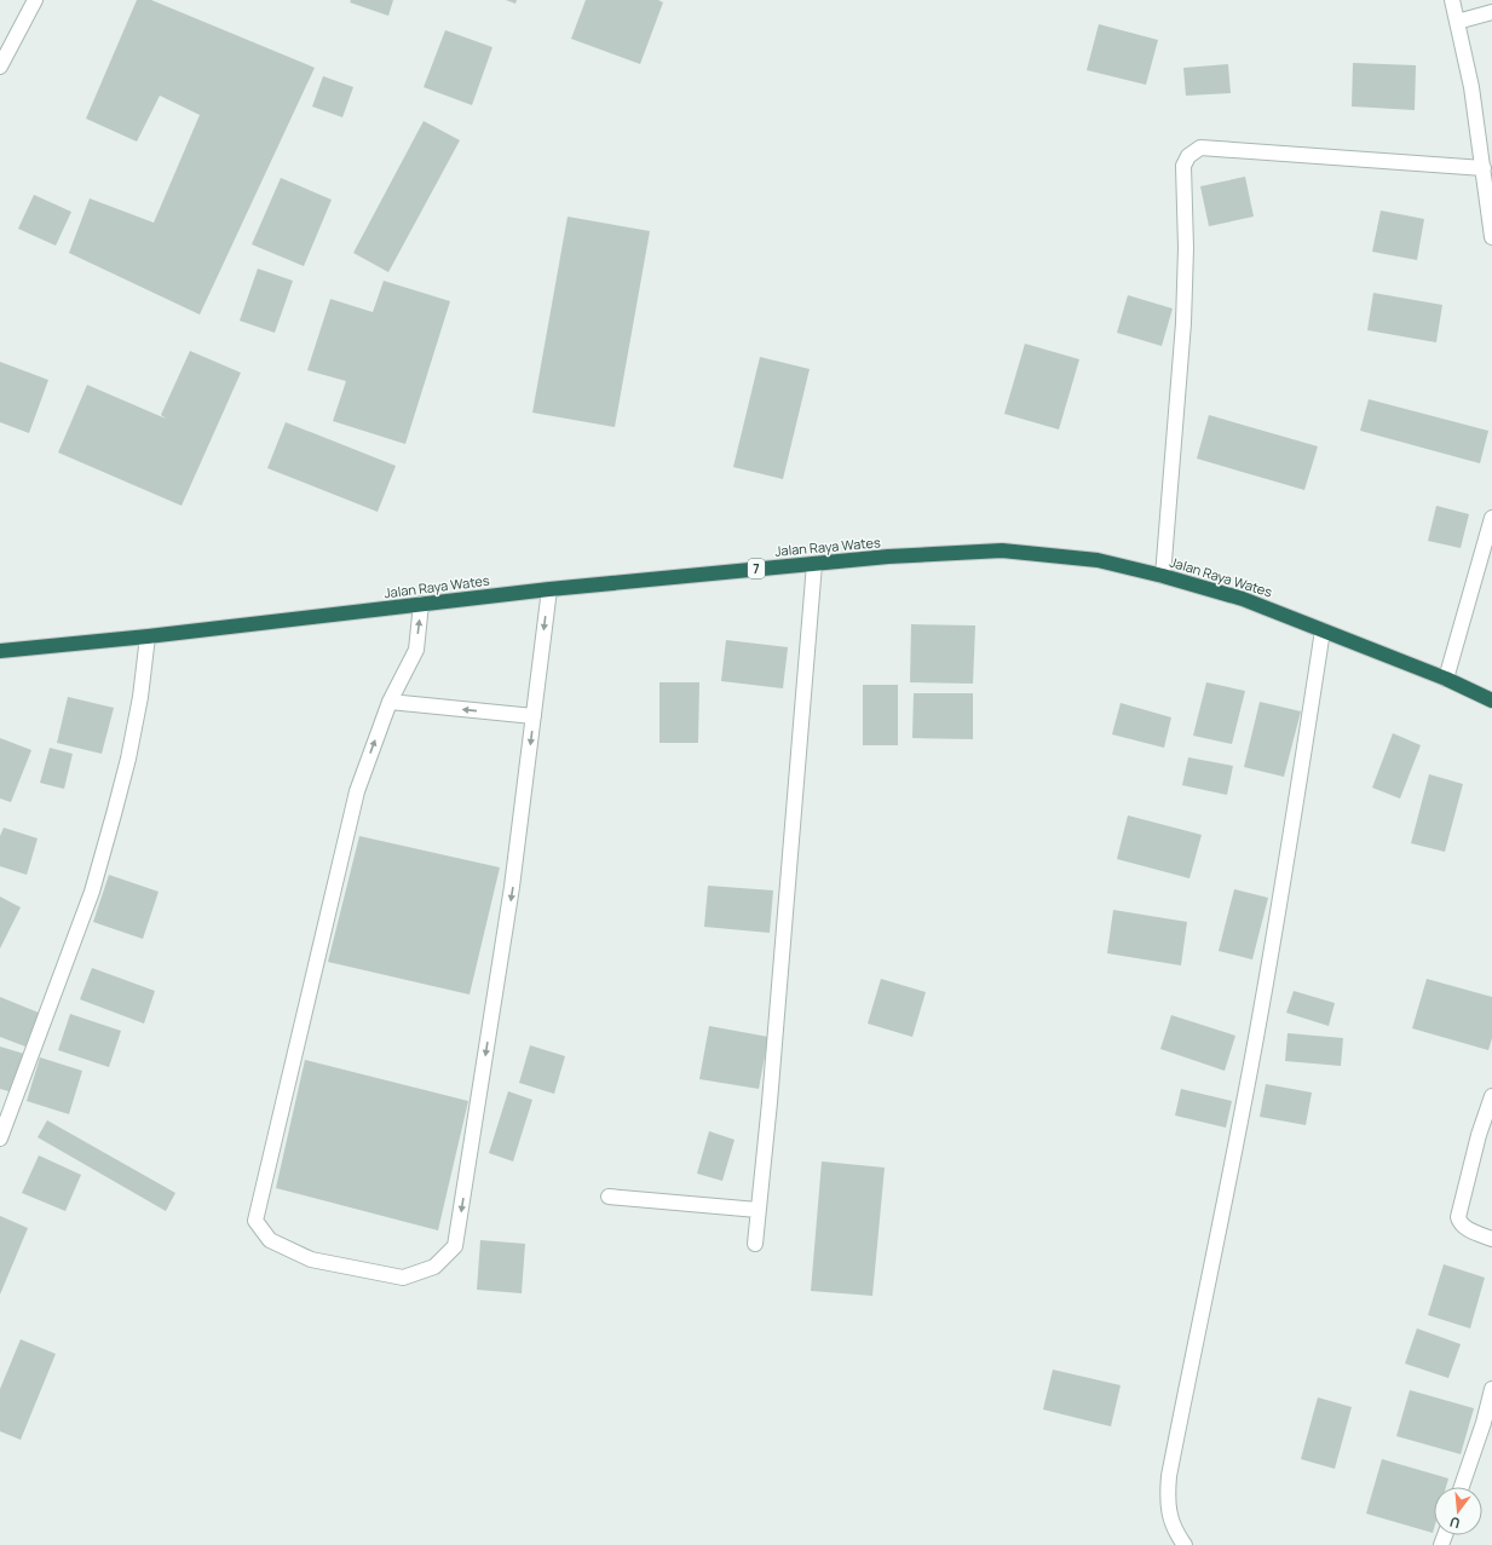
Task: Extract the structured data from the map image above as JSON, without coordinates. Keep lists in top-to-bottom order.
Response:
{
  "streets": {
    "highway": ["Jalan Raya Wates", "7"]
  },
  "north": "bottom"
}
